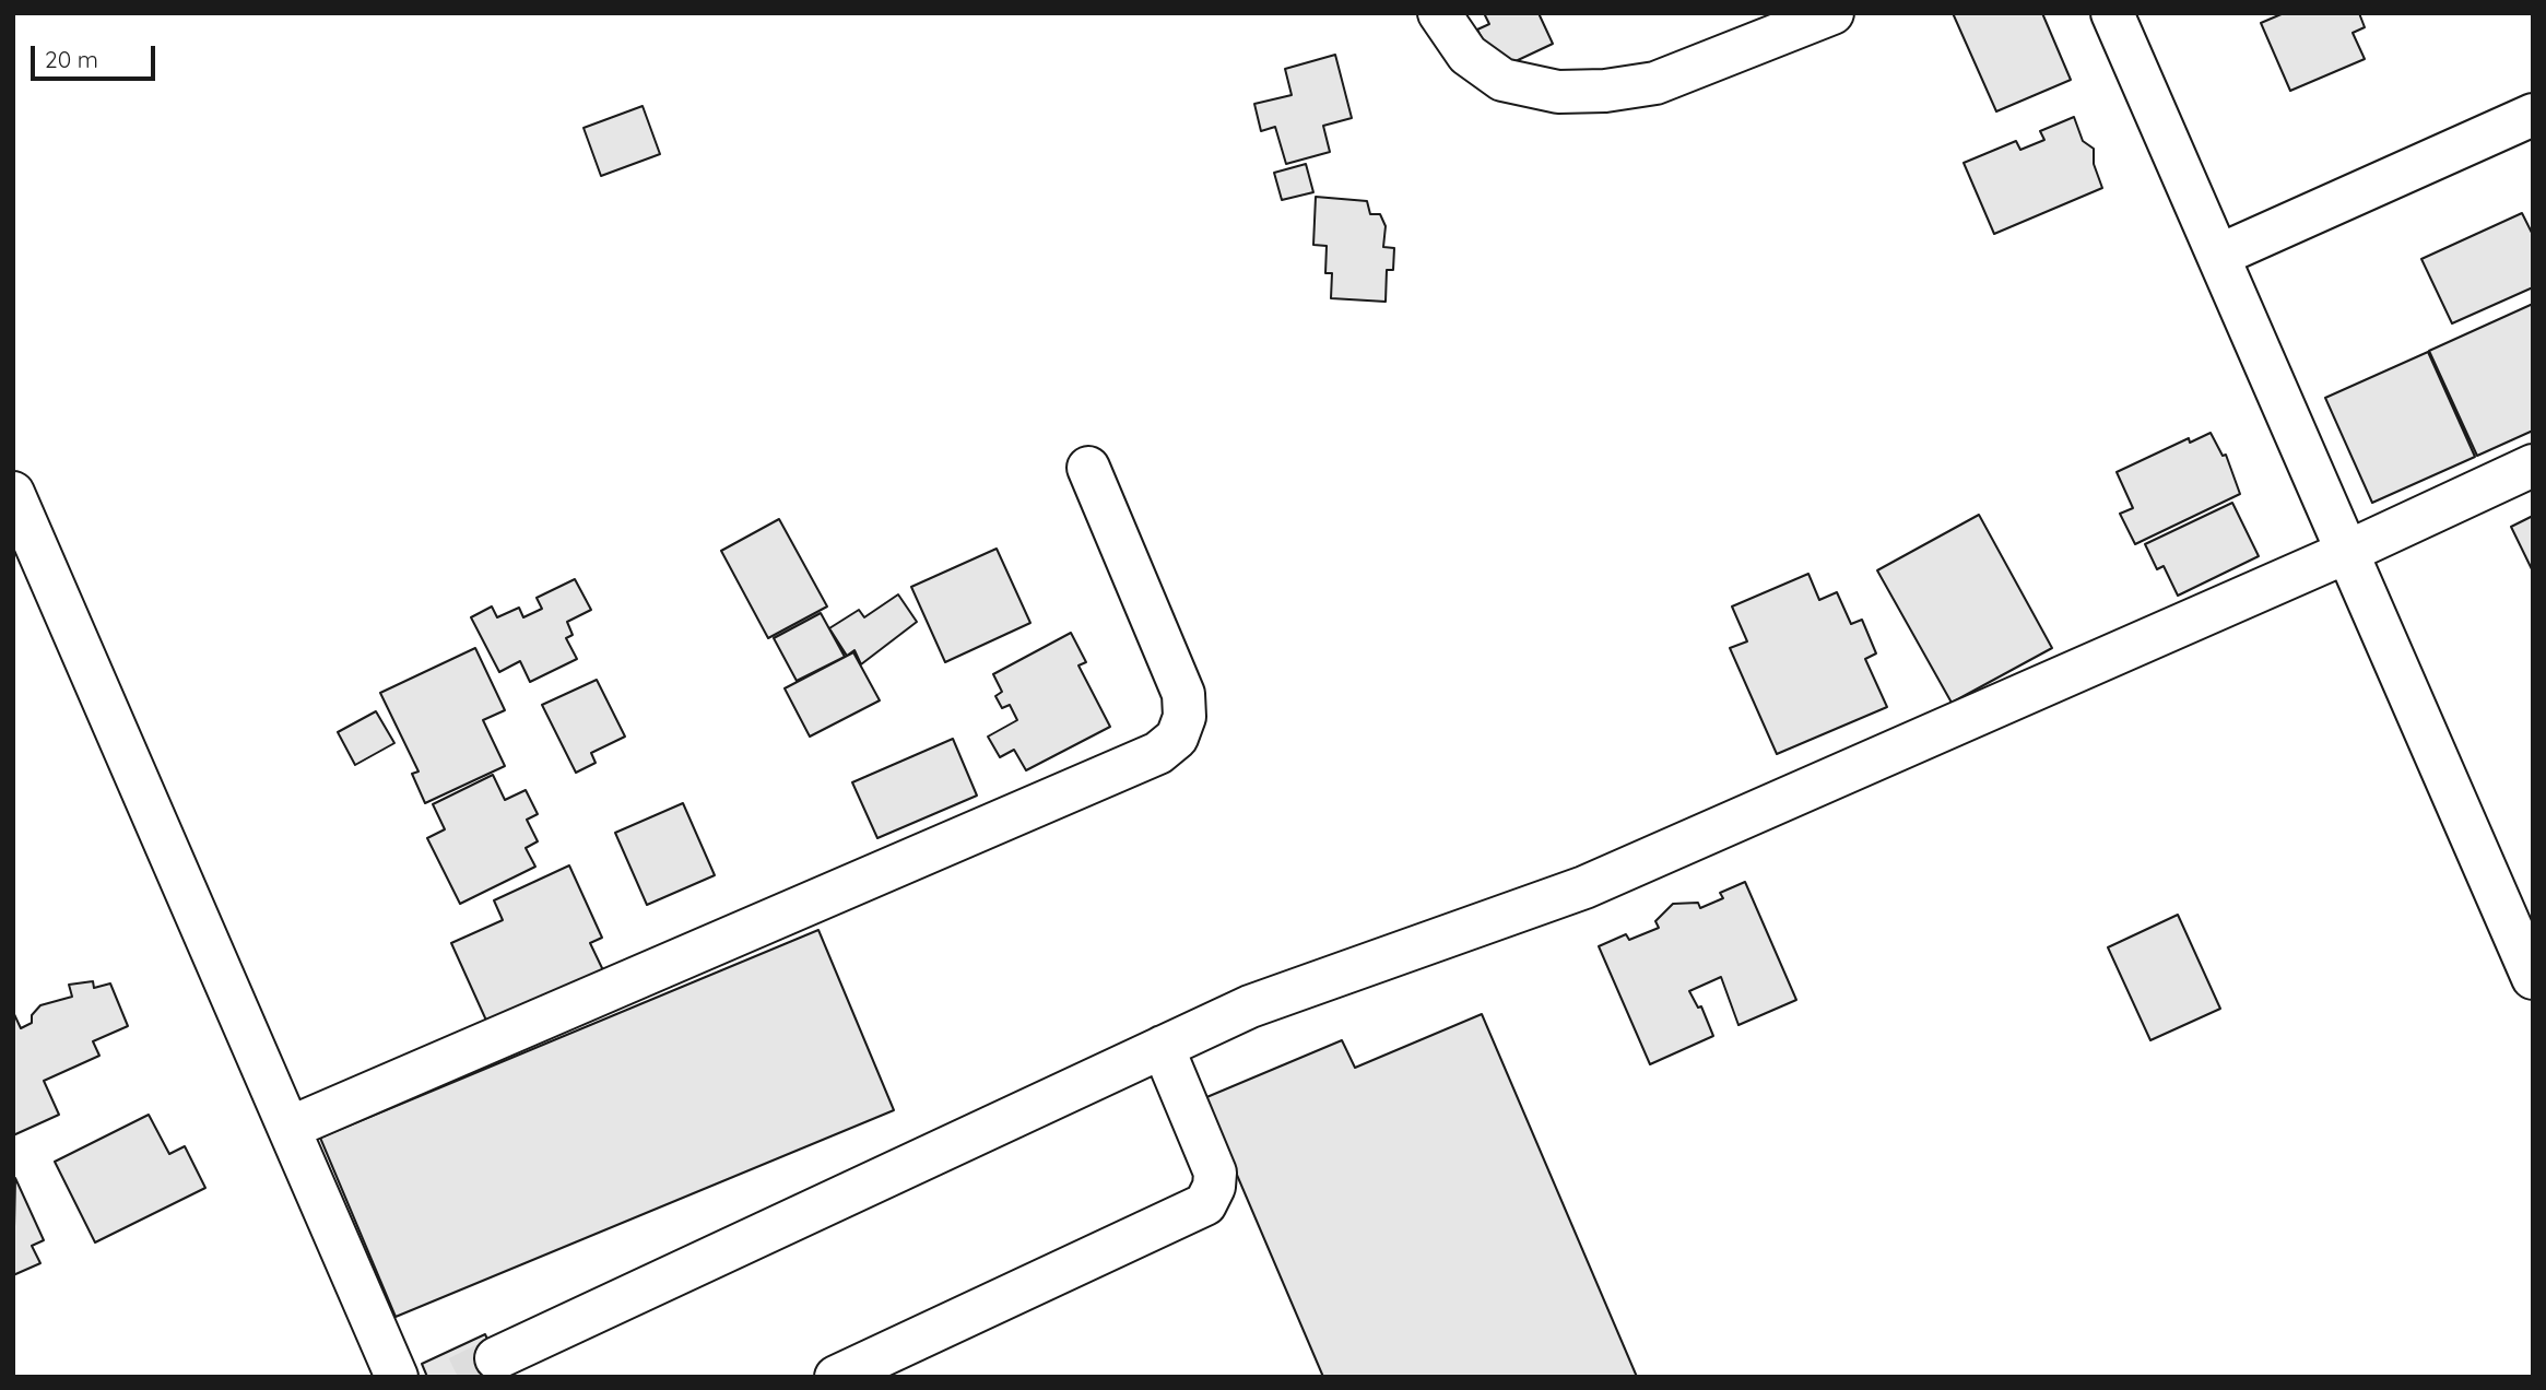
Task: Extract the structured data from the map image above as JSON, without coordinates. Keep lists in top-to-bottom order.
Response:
{
  "scale_bar": "20 m"
}
